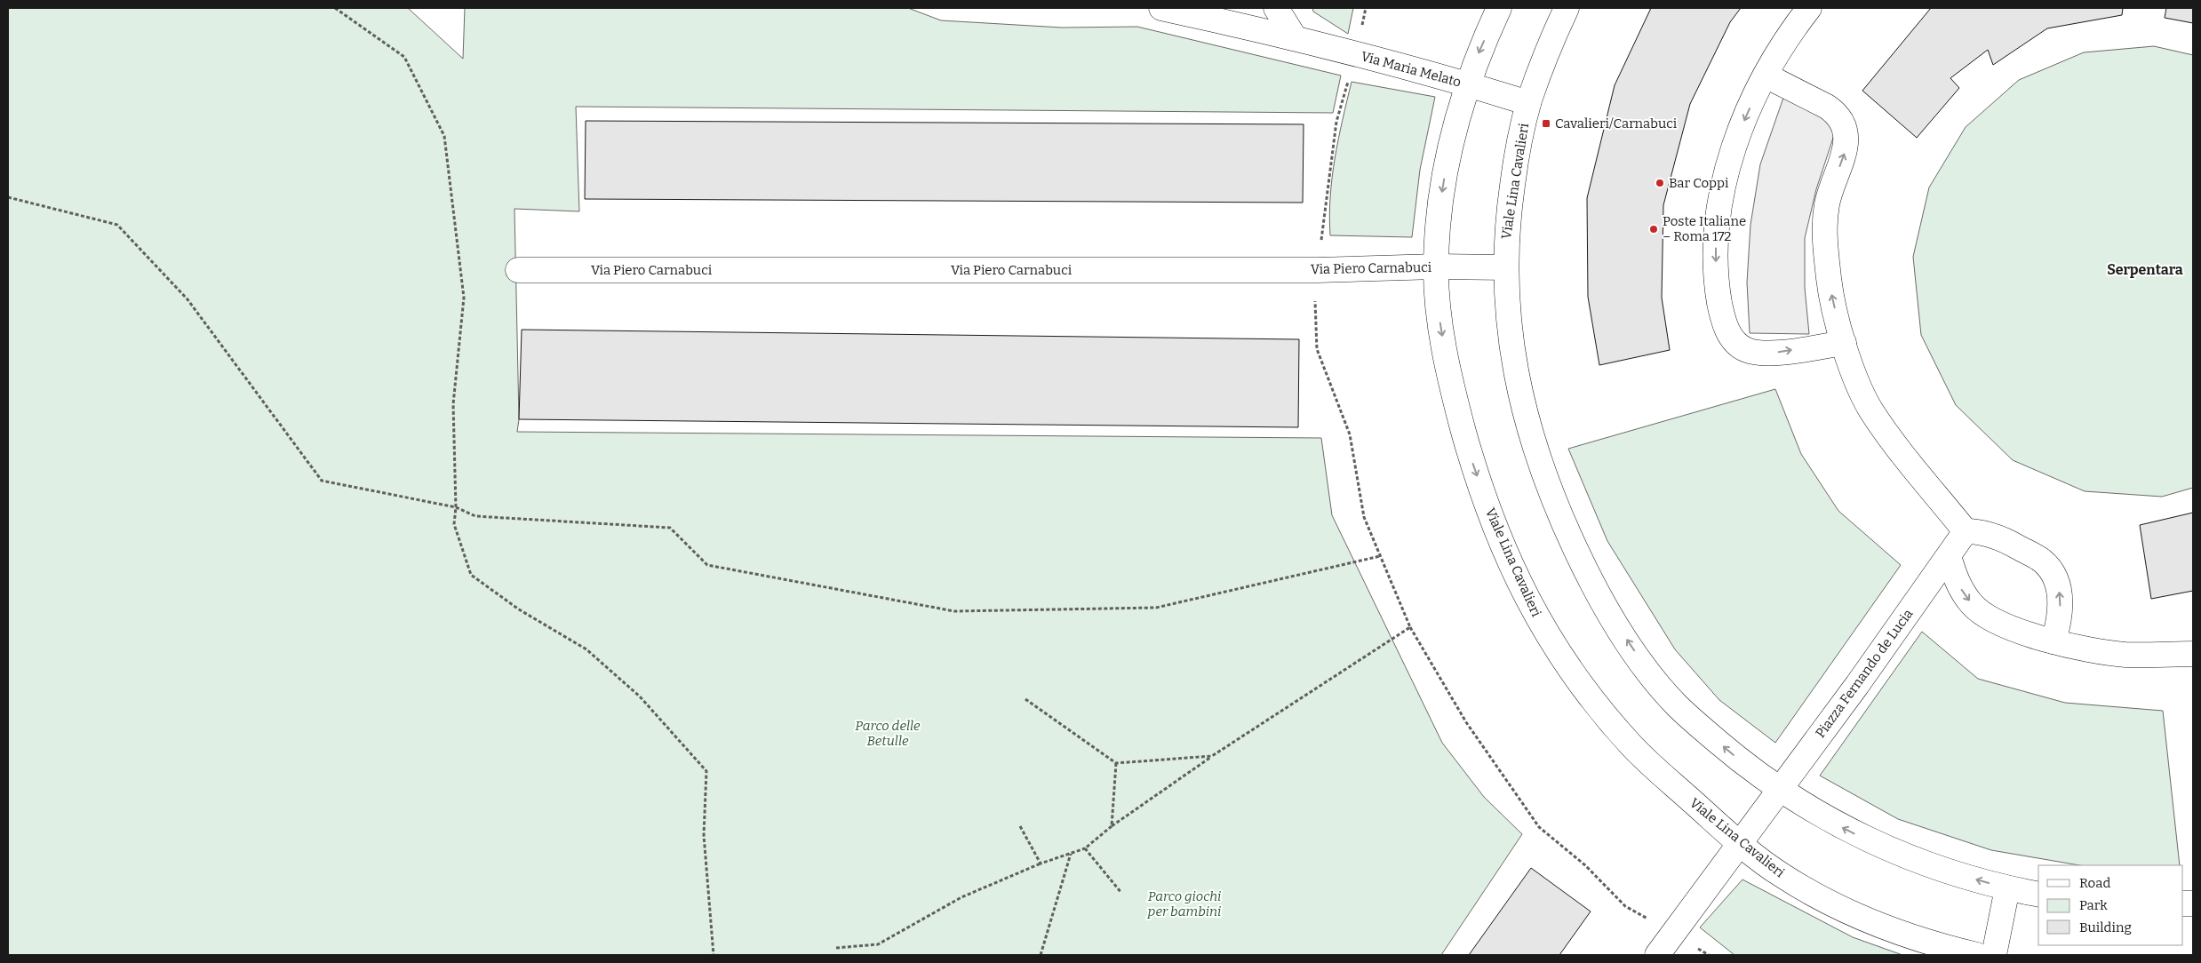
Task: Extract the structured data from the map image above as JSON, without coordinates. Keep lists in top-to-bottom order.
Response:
{
  "streets": {
    "street": [
      "Via Maria Melato",
      "Viale Lina Cavalieri",
      "Via Piero Carnabuci",
      "Piazza Fernando de Lucia"
    ]
  },
  "crossings": [
    ["Via Maria Melato", "Viale Lina Cavalieri"],
    ["Viale Lina Cavalieri", "Via Piero Carnabuci"],
    ["Viale Lina Cavalieri", "Piazza Fernando de Lucia"]
  ],
  "districts": ["Serpentara"],
  "parks": ["Parco delle Betulle", "Parco giochi per bambini"],
  "places": {
    "transit": ["Cavalieri/Carnabuci"],
    "other": ["Bar Coppi", "Poste Italiane – Roma 172"]
  },
  "legend": ["Road", "Park", "Building"]
}
